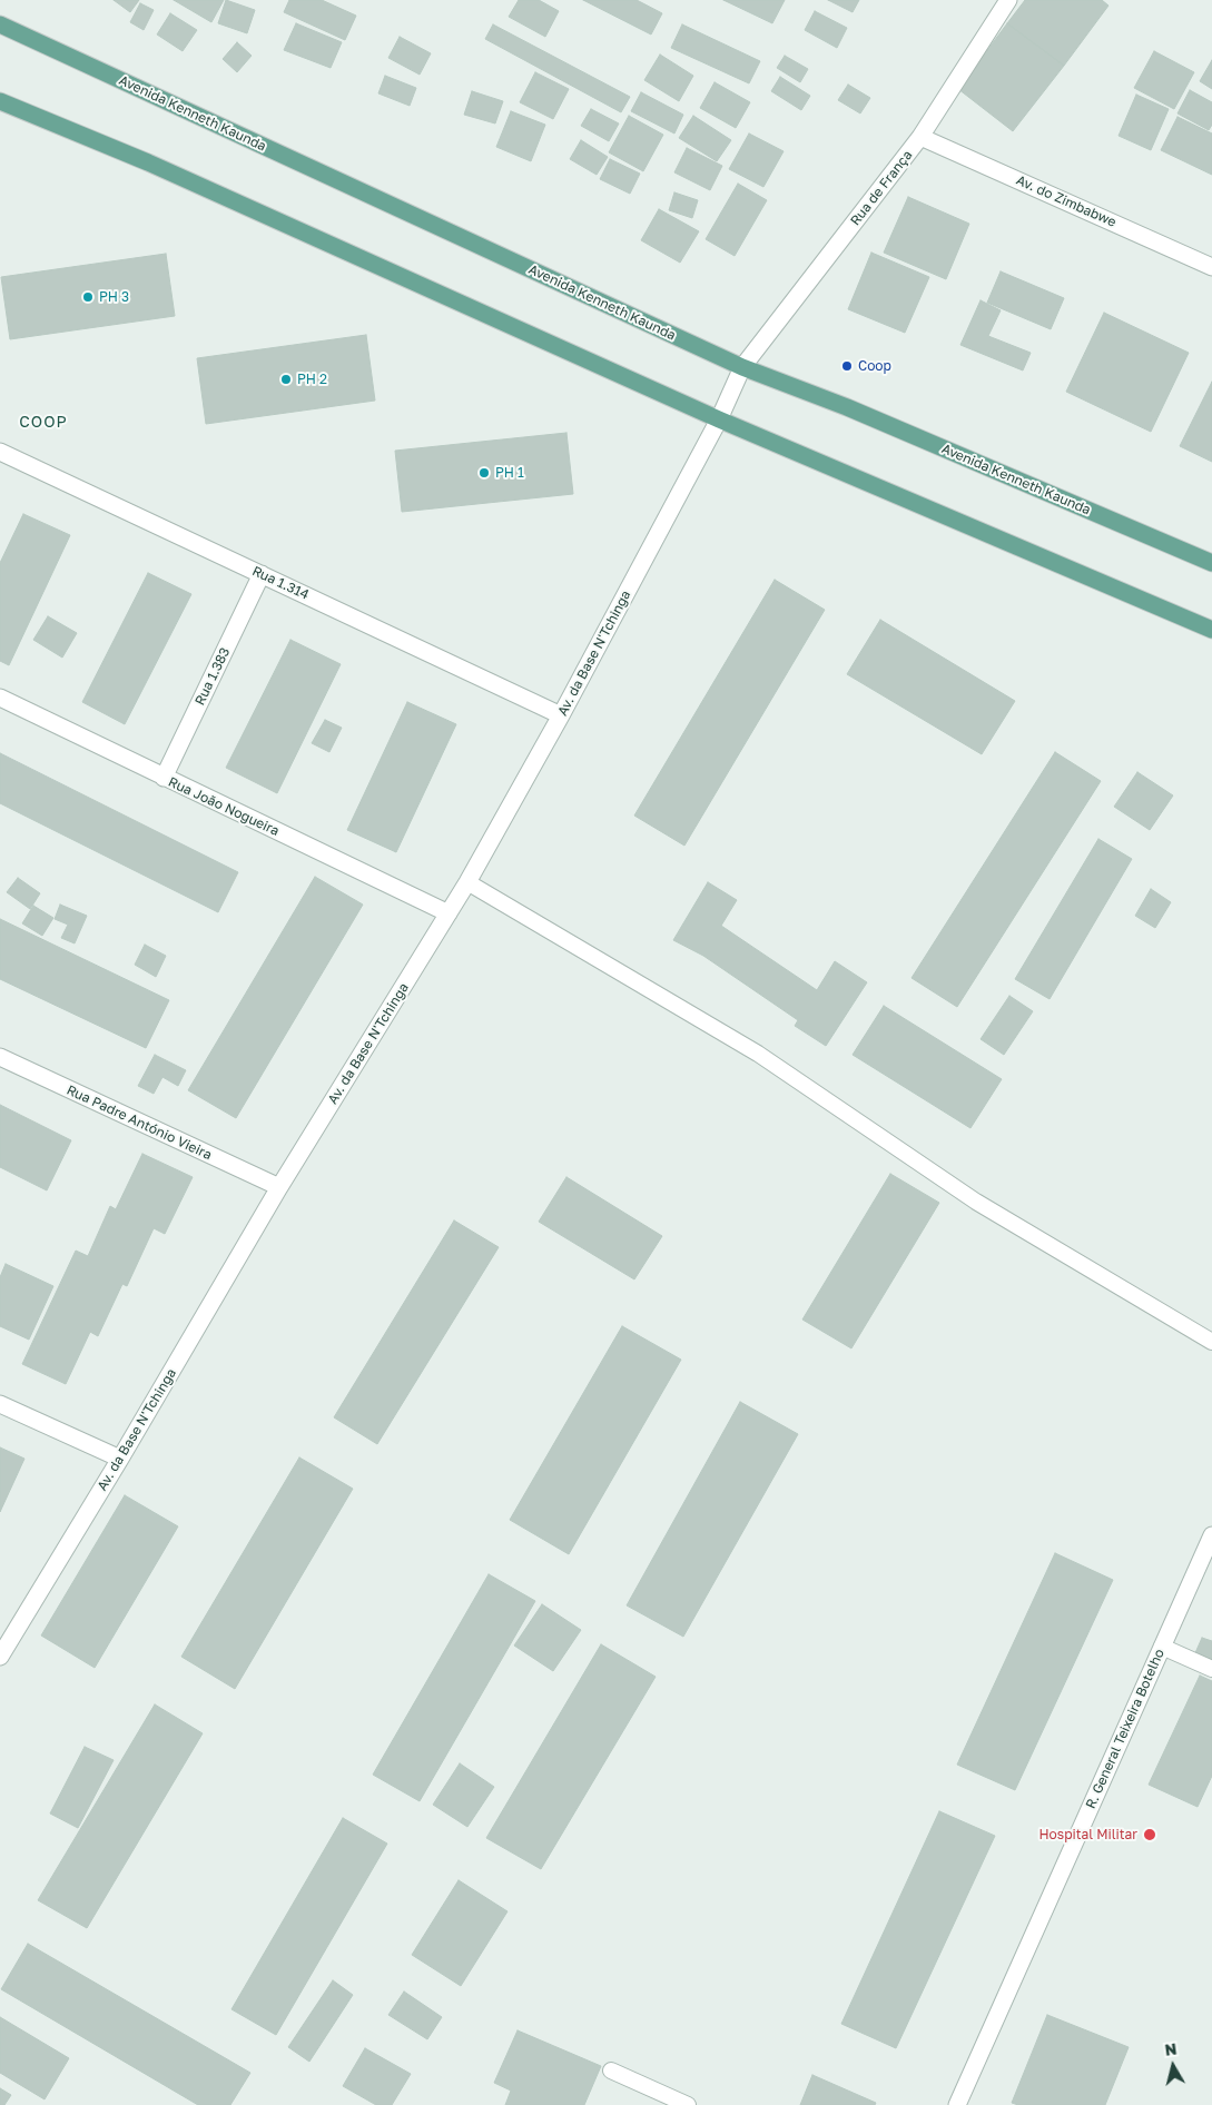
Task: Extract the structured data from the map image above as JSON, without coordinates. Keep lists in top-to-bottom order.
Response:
{
  "streets": {
    "main road": ["Avenida Kenneth Kaunda"],
    "street": [
      "Rua de França",
      "Av. do Zimbabwe",
      "Rua 1.314",
      "Av. da Base N'Tchinga",
      "Rua 1.383",
      "Rua João Nogueira",
      "Rua Padre António Vieira",
      "R. General Teixeira Botelho"
    ]
  },
  "crossings": [
    ["Avenida Kenneth Kaunda", "Rua de França"],
    ["Rua de França", "Av. do Zimbabwe"],
    ["Rua de França", "Av. da Base N'Tchinga"],
    ["Rua 1.314", "Av. da Base N'Tchinga"],
    ["Rua 1.314", "Rua 1.383"],
    ["Av. da Base N'Tchinga", "Rua João Nogueira"],
    ["Av. da Base N'Tchinga", "Rua Padre António Vieira"],
    ["Rua 1.383", "Rua João Nogueira"]
  ],
  "districts": ["COOP"],
  "places": [
    "PH 3",
    "Coop",
    "PH 2",
    "PH 1",
    "Hospital Militar"
  ],
  "north": "top"
}
